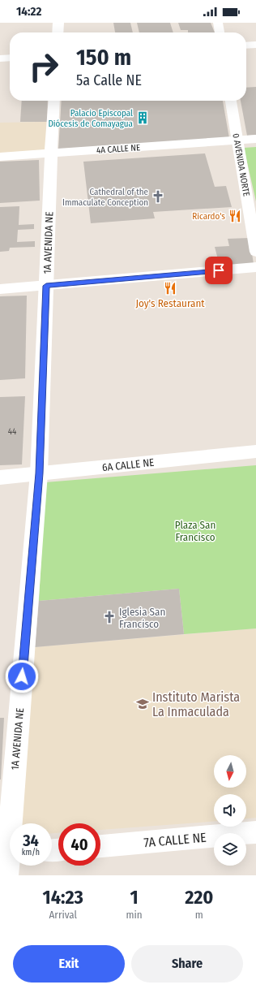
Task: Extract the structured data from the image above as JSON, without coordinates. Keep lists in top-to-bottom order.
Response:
{
  "streets": {
    "street": [
      "4A CALLE NE",
      "0 AVENIDA NORTE",
      "1A AVENIDA NE",
      "6A CALLE NE",
      "7A CALLE NE"
    ]
  },
  "crossings": [
    ["4A CALLE NE", "0 AVENIDA NORTE"],
    ["4A CALLE NE", "1A AVENIDA NE"],
    ["1A AVENIDA NE", "6A CALLE NE"]
  ],
  "parks": ["Plaza San Francisco"],
  "places": {
    "building": ["Palacio Episcopal Diócesis de Comayagua"],
    "church": ["Cathedral of the Immaculate Conception", "Iglesia San Francisco"],
    "restaurant": ["Ricardo's", "Joy's Restaurant"],
    "school or university": ["Instituto Marista La Inmaculada"]
  },
  "house_numbers": ["44"],
  "north": "bottom",
  "page": {
    "status": "14:22",
    "turn": ["150 m", "5a Calle NE"],
    "speed": "34 km/h",
    "limit": "40",
    "eta": [
      "14:23",
      "Arrival",
      "1",
      "min",
      "220",
      "m"
    ],
    "buttons": ["Exit", "Share"]
  }
}
